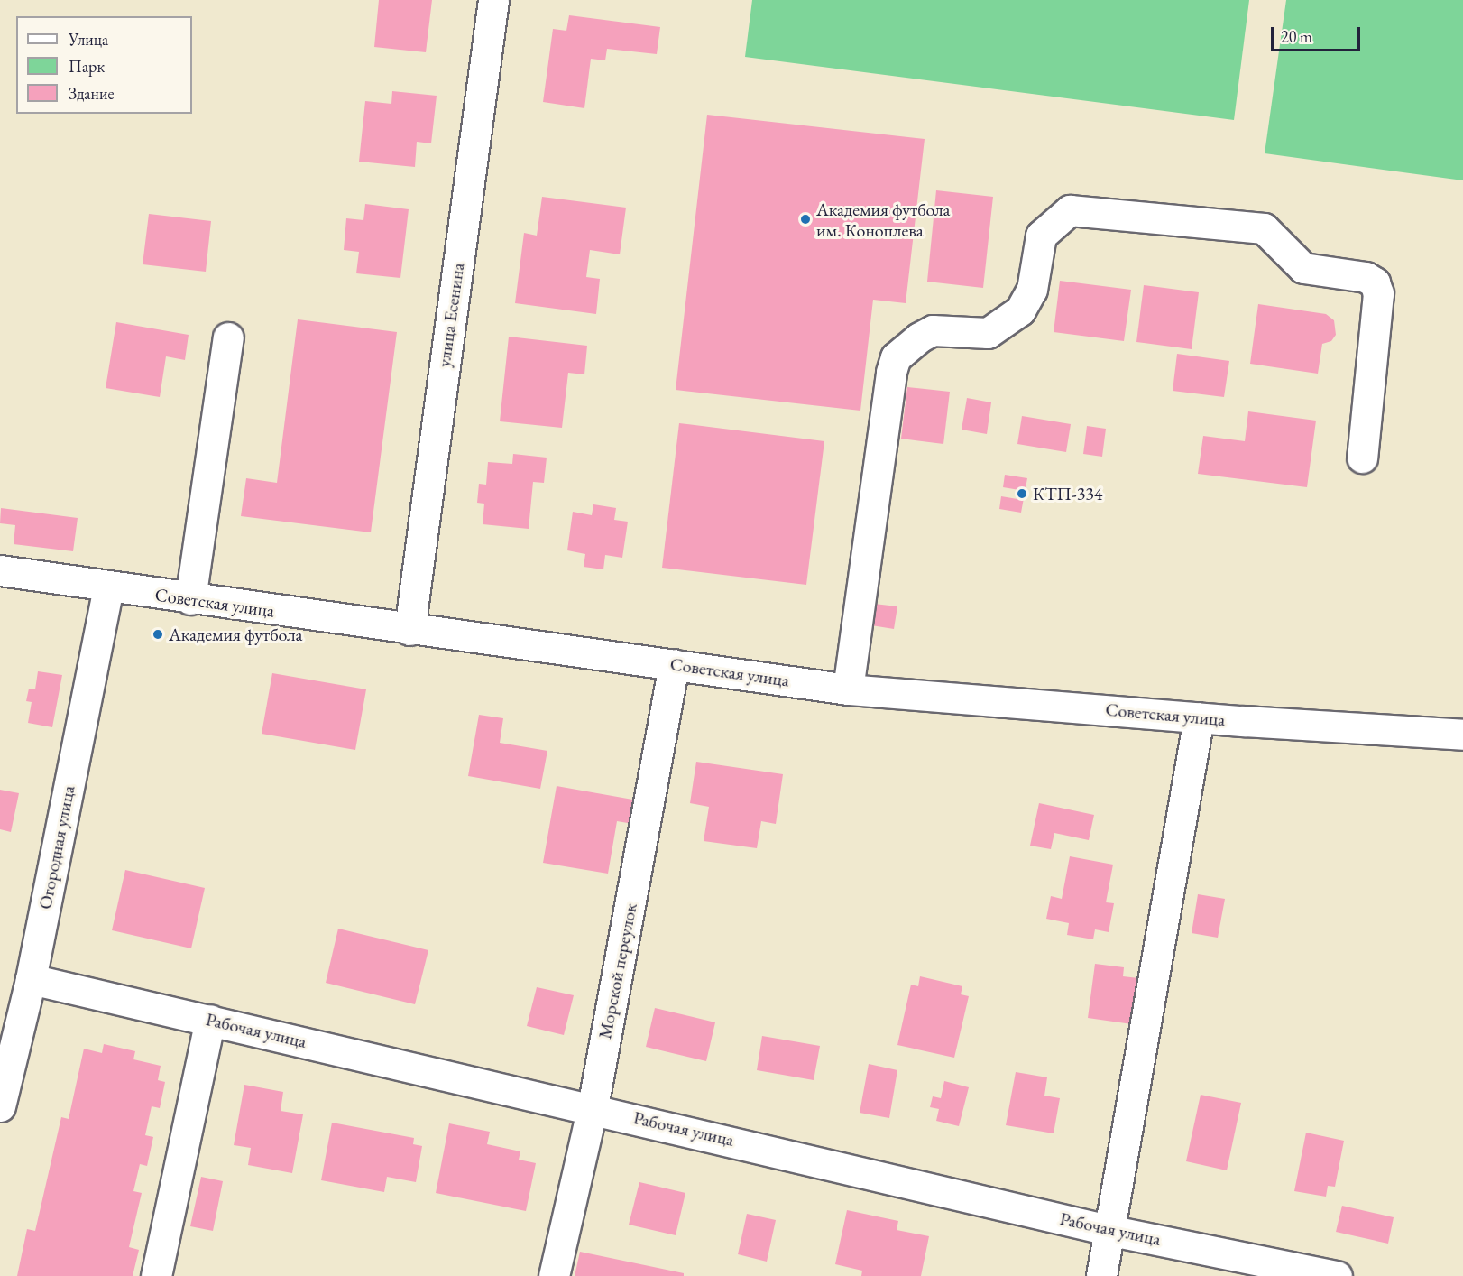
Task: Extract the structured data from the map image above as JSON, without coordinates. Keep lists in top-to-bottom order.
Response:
{
  "streets": {
    "street": [
      "улица Есенина",
      "Советская улица",
      "Огородная улица",
      "Морской переулок",
      "Рабочая улица"
    ]
  },
  "crossings": [
    ["улица Есенина", "Советская улица"],
    ["Советская улица", "Огородная улица"],
    ["Советская улица", "Морской переулок"],
    ["Огородная улица", "Рабочая улица"],
    ["Морской переулок", "Рабочая улица"]
  ],
  "places": ["Академия футбола им. Коноплева", "КТП-334", "Академия футбола"],
  "legend": ["Улица", "Парк", "Здание"],
  "scale_bar": "20 m"
}
